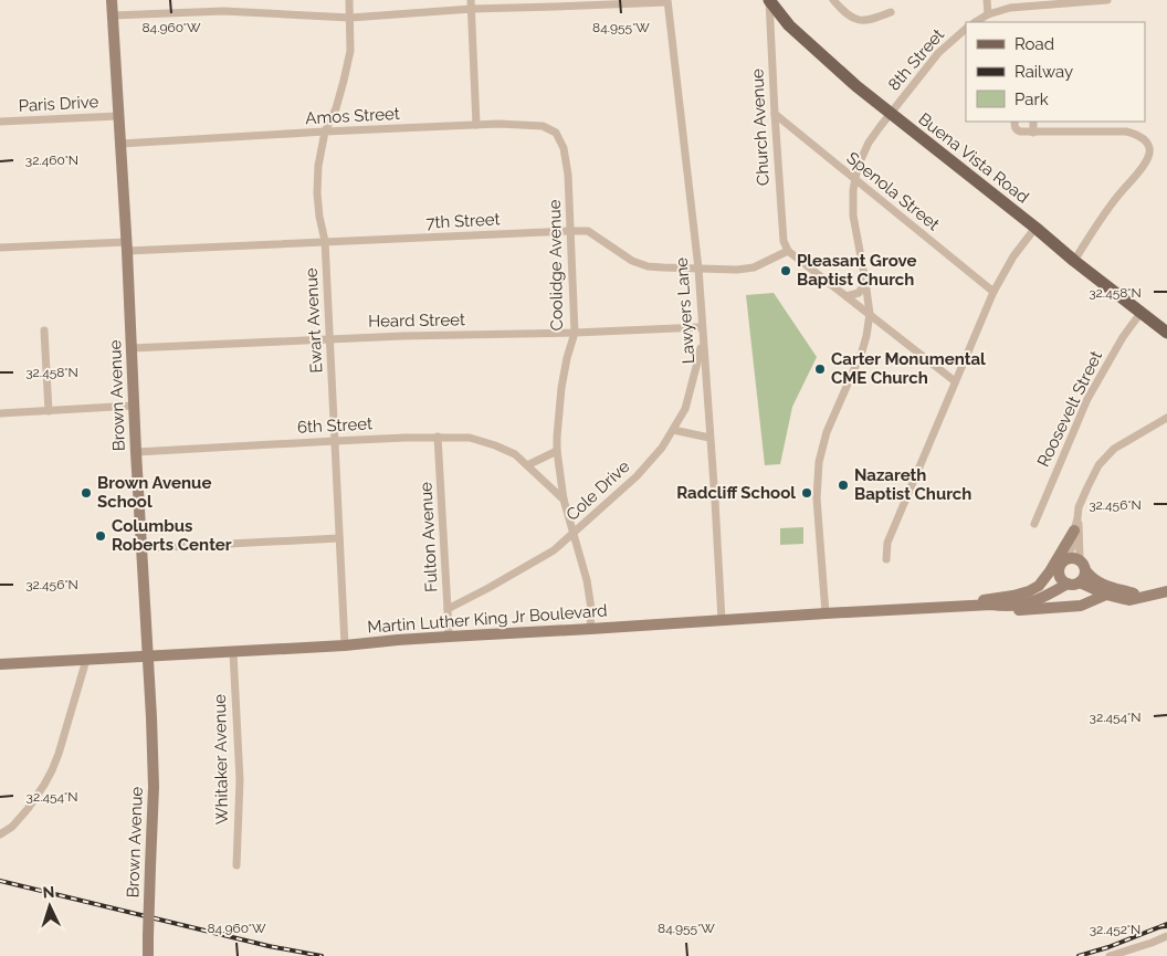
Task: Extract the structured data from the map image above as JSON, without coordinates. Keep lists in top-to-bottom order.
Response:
{
  "streets": {
    "main road": ["Buena Vista Road", "Brown Avenue", "Martin Luther King Jr Boulevard"],
    "street": [
      "8th Street",
      "Paris Drive",
      "Amos Street",
      "Church Avenue",
      "Spenola Street",
      "7th Street",
      "Coolidge Avenue",
      "Lawyers Lane",
      "Ewart Avenue",
      "Heard Street",
      "Roosevelt Street",
      "6th Street",
      "Cole Drive",
      "Fulton Avenue",
      "Whitaker Avenue"
    ]
  },
  "crossings": [
    ["8th Street", "Buena Vista Road"],
    ["8th Street", "Spenola Street"],
    ["8th Street", "Martin Luther King Jr Boulevard"],
    ["Paris Drive", "Brown Avenue"],
    ["Amos Street", "Coolidge Avenue"],
    ["Amos Street", "Ewart Avenue"],
    ["Amos Street", "Brown Avenue"],
    ["Church Avenue", "Buena Vista Road"],
    ["Church Avenue", "Spenola Street"],
    ["Church Avenue", "7th Street"],
    ["Buena Vista Road", "Roosevelt Street"],
    ["7th Street", "Coolidge Avenue"],
    ["7th Street", "Lawyers Lane"],
    ["7th Street", "Ewart Avenue"],
    ["7th Street", "Brown Avenue"],
    ["Coolidge Avenue", "Heard Street"],
    ["Coolidge Avenue", "6th Street"],
    ["Coolidge Avenue", "Cole Drive"],
    ["Coolidge Avenue", "Martin Luther King Jr Boulevard"],
    ["Lawyers Lane", "Heard Street"],
    ["Lawyers Lane", "Cole Drive"],
    ["Lawyers Lane", "Martin Luther King Jr Boulevard"],
    ["Ewart Avenue", "Heard Street"],
    ["Ewart Avenue", "6th Street"],
    ["Ewart Avenue", "Martin Luther King Jr Boulevard"],
    ["Heard Street", "Brown Avenue"],
    ["Brown Avenue", "6th Street"],
    ["Brown Avenue", "Martin Luther King Jr Boulevard"],
    ["6th Street", "Fulton Avenue"],
    ["Cole Drive", "Fulton Avenue"],
    ["Fulton Avenue", "Martin Luther King Jr Boulevard"],
    ["Martin Luther King Jr Boulevard", "Whitaker Avenue"]
  ],
  "places": [
    "Pleasant Grove Baptist Church",
    "Carter Monumental CME Church",
    "Nazareth Baptist Church",
    "Brown Avenue School",
    "Radcliff School",
    "Columbus Roberts Center"
  ],
  "legend": ["Road", "Railway", "Park"],
  "north": "top",
  "coordinates": [
    "84.960°W",
    "84.955°W",
    "32.460°N",
    "32.458°N",
    "32.456°N",
    "32.454°N",
    "32.452°N"
  ]
}
